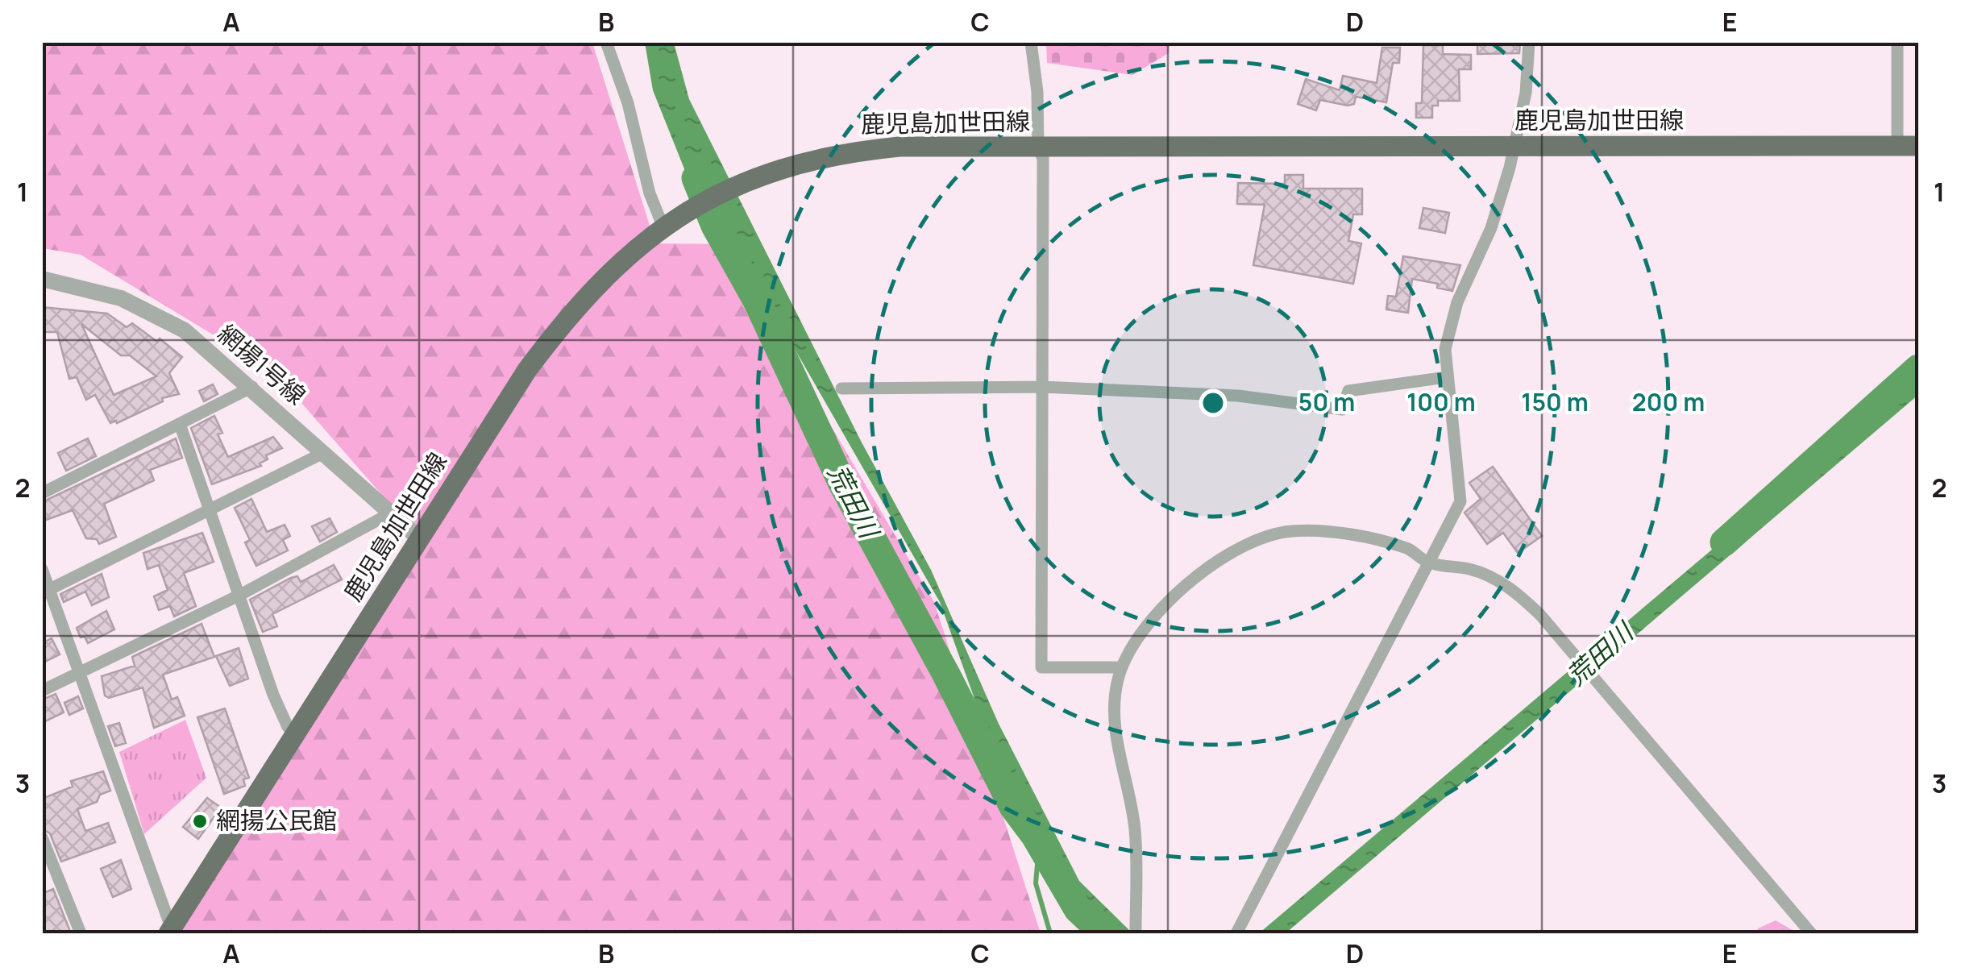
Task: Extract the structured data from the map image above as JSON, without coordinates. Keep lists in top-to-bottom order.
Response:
{
  "streets": {
    "main road": ["鹿児島加世田線"],
    "street": ["網揚1号線"]
  },
  "crossings": [
    ["鹿児島加世田線", "網揚1号線"]
  ],
  "water": ["荒田川"],
  "places": ["網揚公民館"],
  "grid": {
    "columns": [
      "A",
      "B",
      "C",
      "D",
      "E"
    ],
    "rows": ["1", "2", "3"]
  },
  "rings": [
    "50 m",
    "100 m",
    "150 m",
    "200 m"
  ]
}
